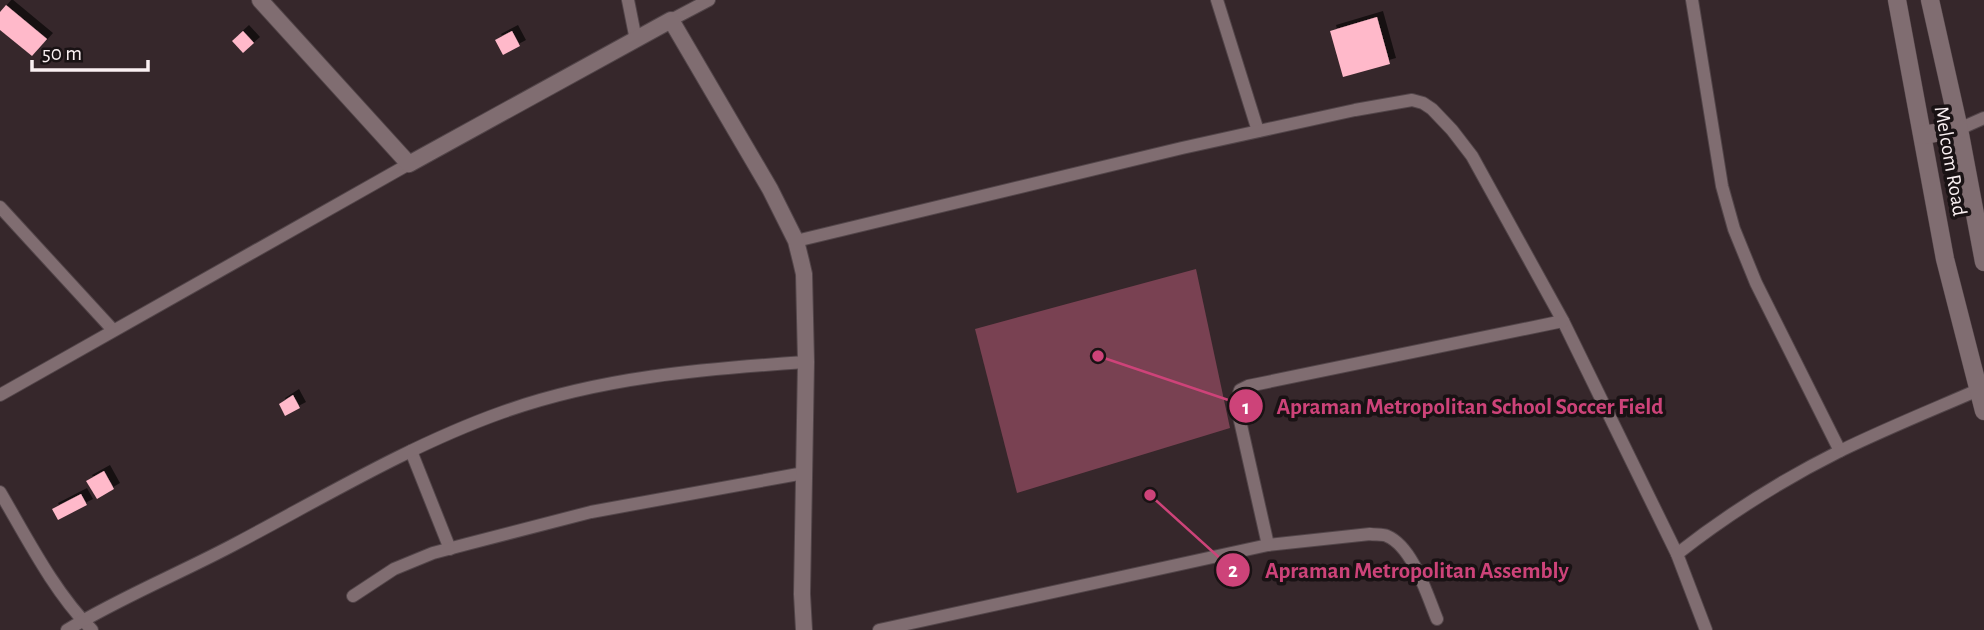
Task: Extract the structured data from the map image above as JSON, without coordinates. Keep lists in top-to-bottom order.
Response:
{
  "streets": {
    "main road": ["Melcom Road"]
  },
  "places": ["Apraman Metropolitan School Soccer Field", "Apraman Metropolitan Assembly"],
  "scale_bar": "50 m"
}
